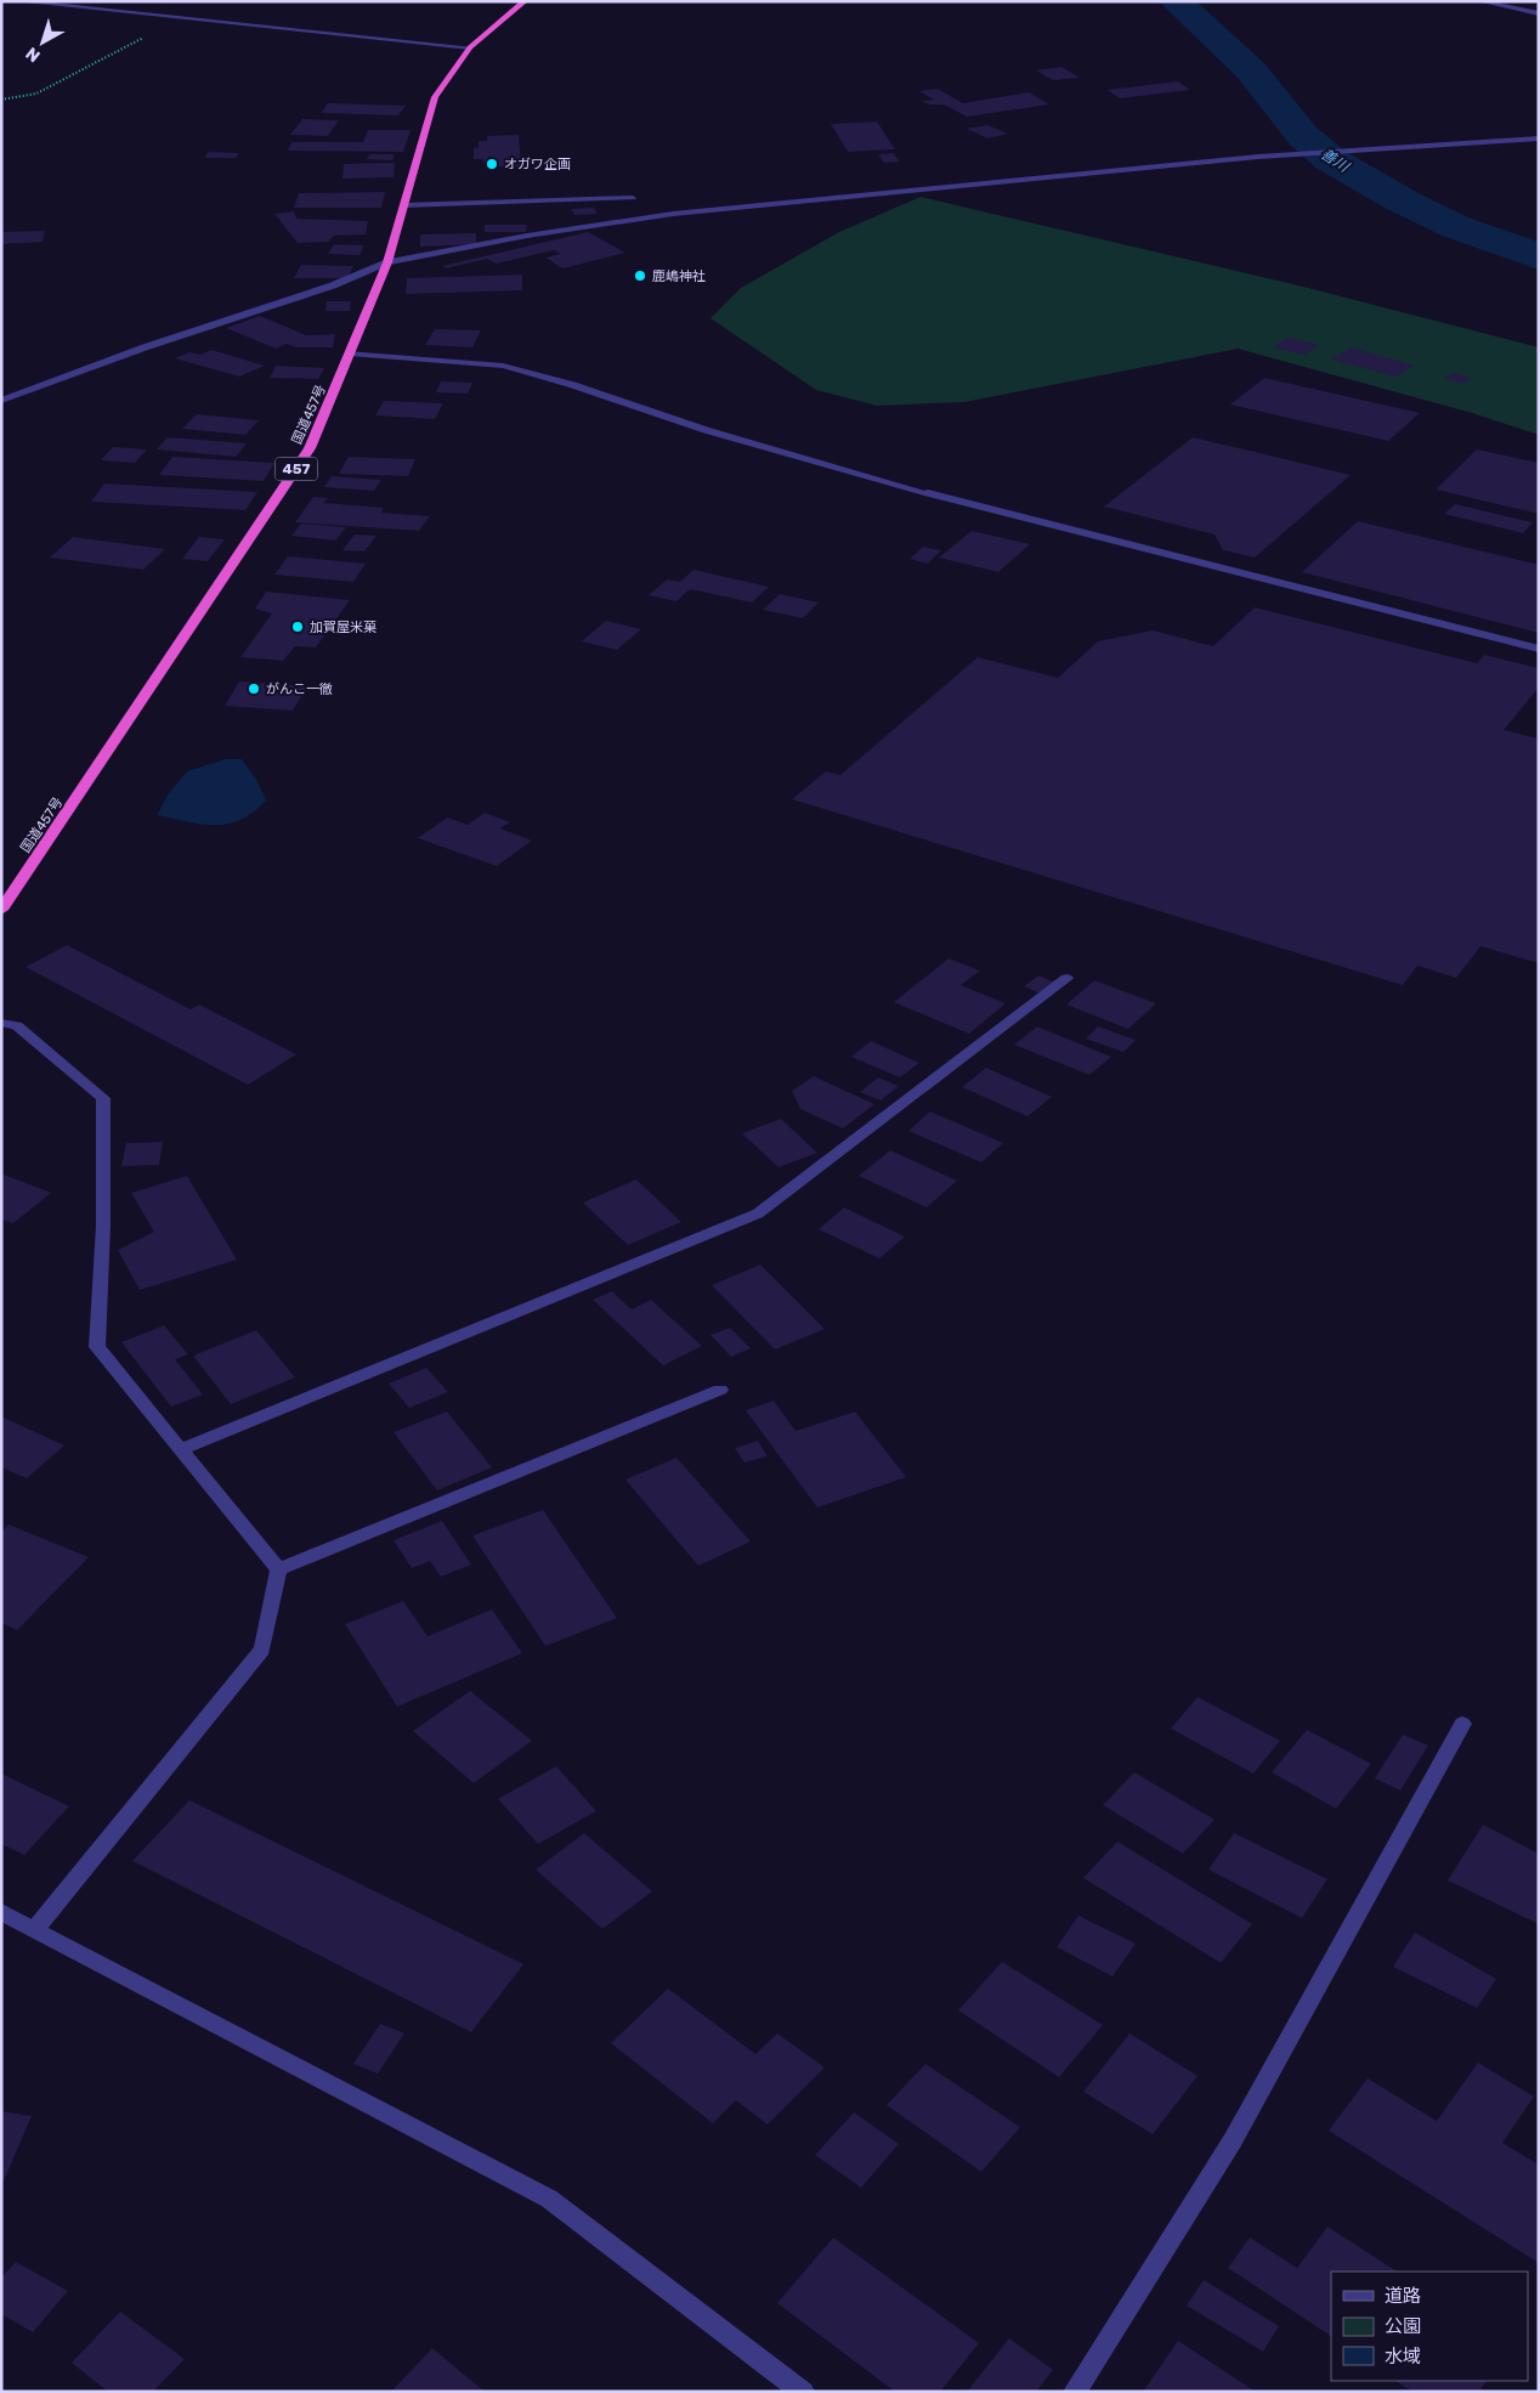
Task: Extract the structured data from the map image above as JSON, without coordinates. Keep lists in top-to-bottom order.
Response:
{
  "streets": {
    "highway": ["国道457号", "457"]
  },
  "water": ["善川"],
  "places": [
    "オガワ企画",
    "鹿嶋神社",
    "加賀屋米菓",
    "がんこ一徹"
  ],
  "legend": ["道路", "公園", "水域"],
  "north": "bottom left"
}
